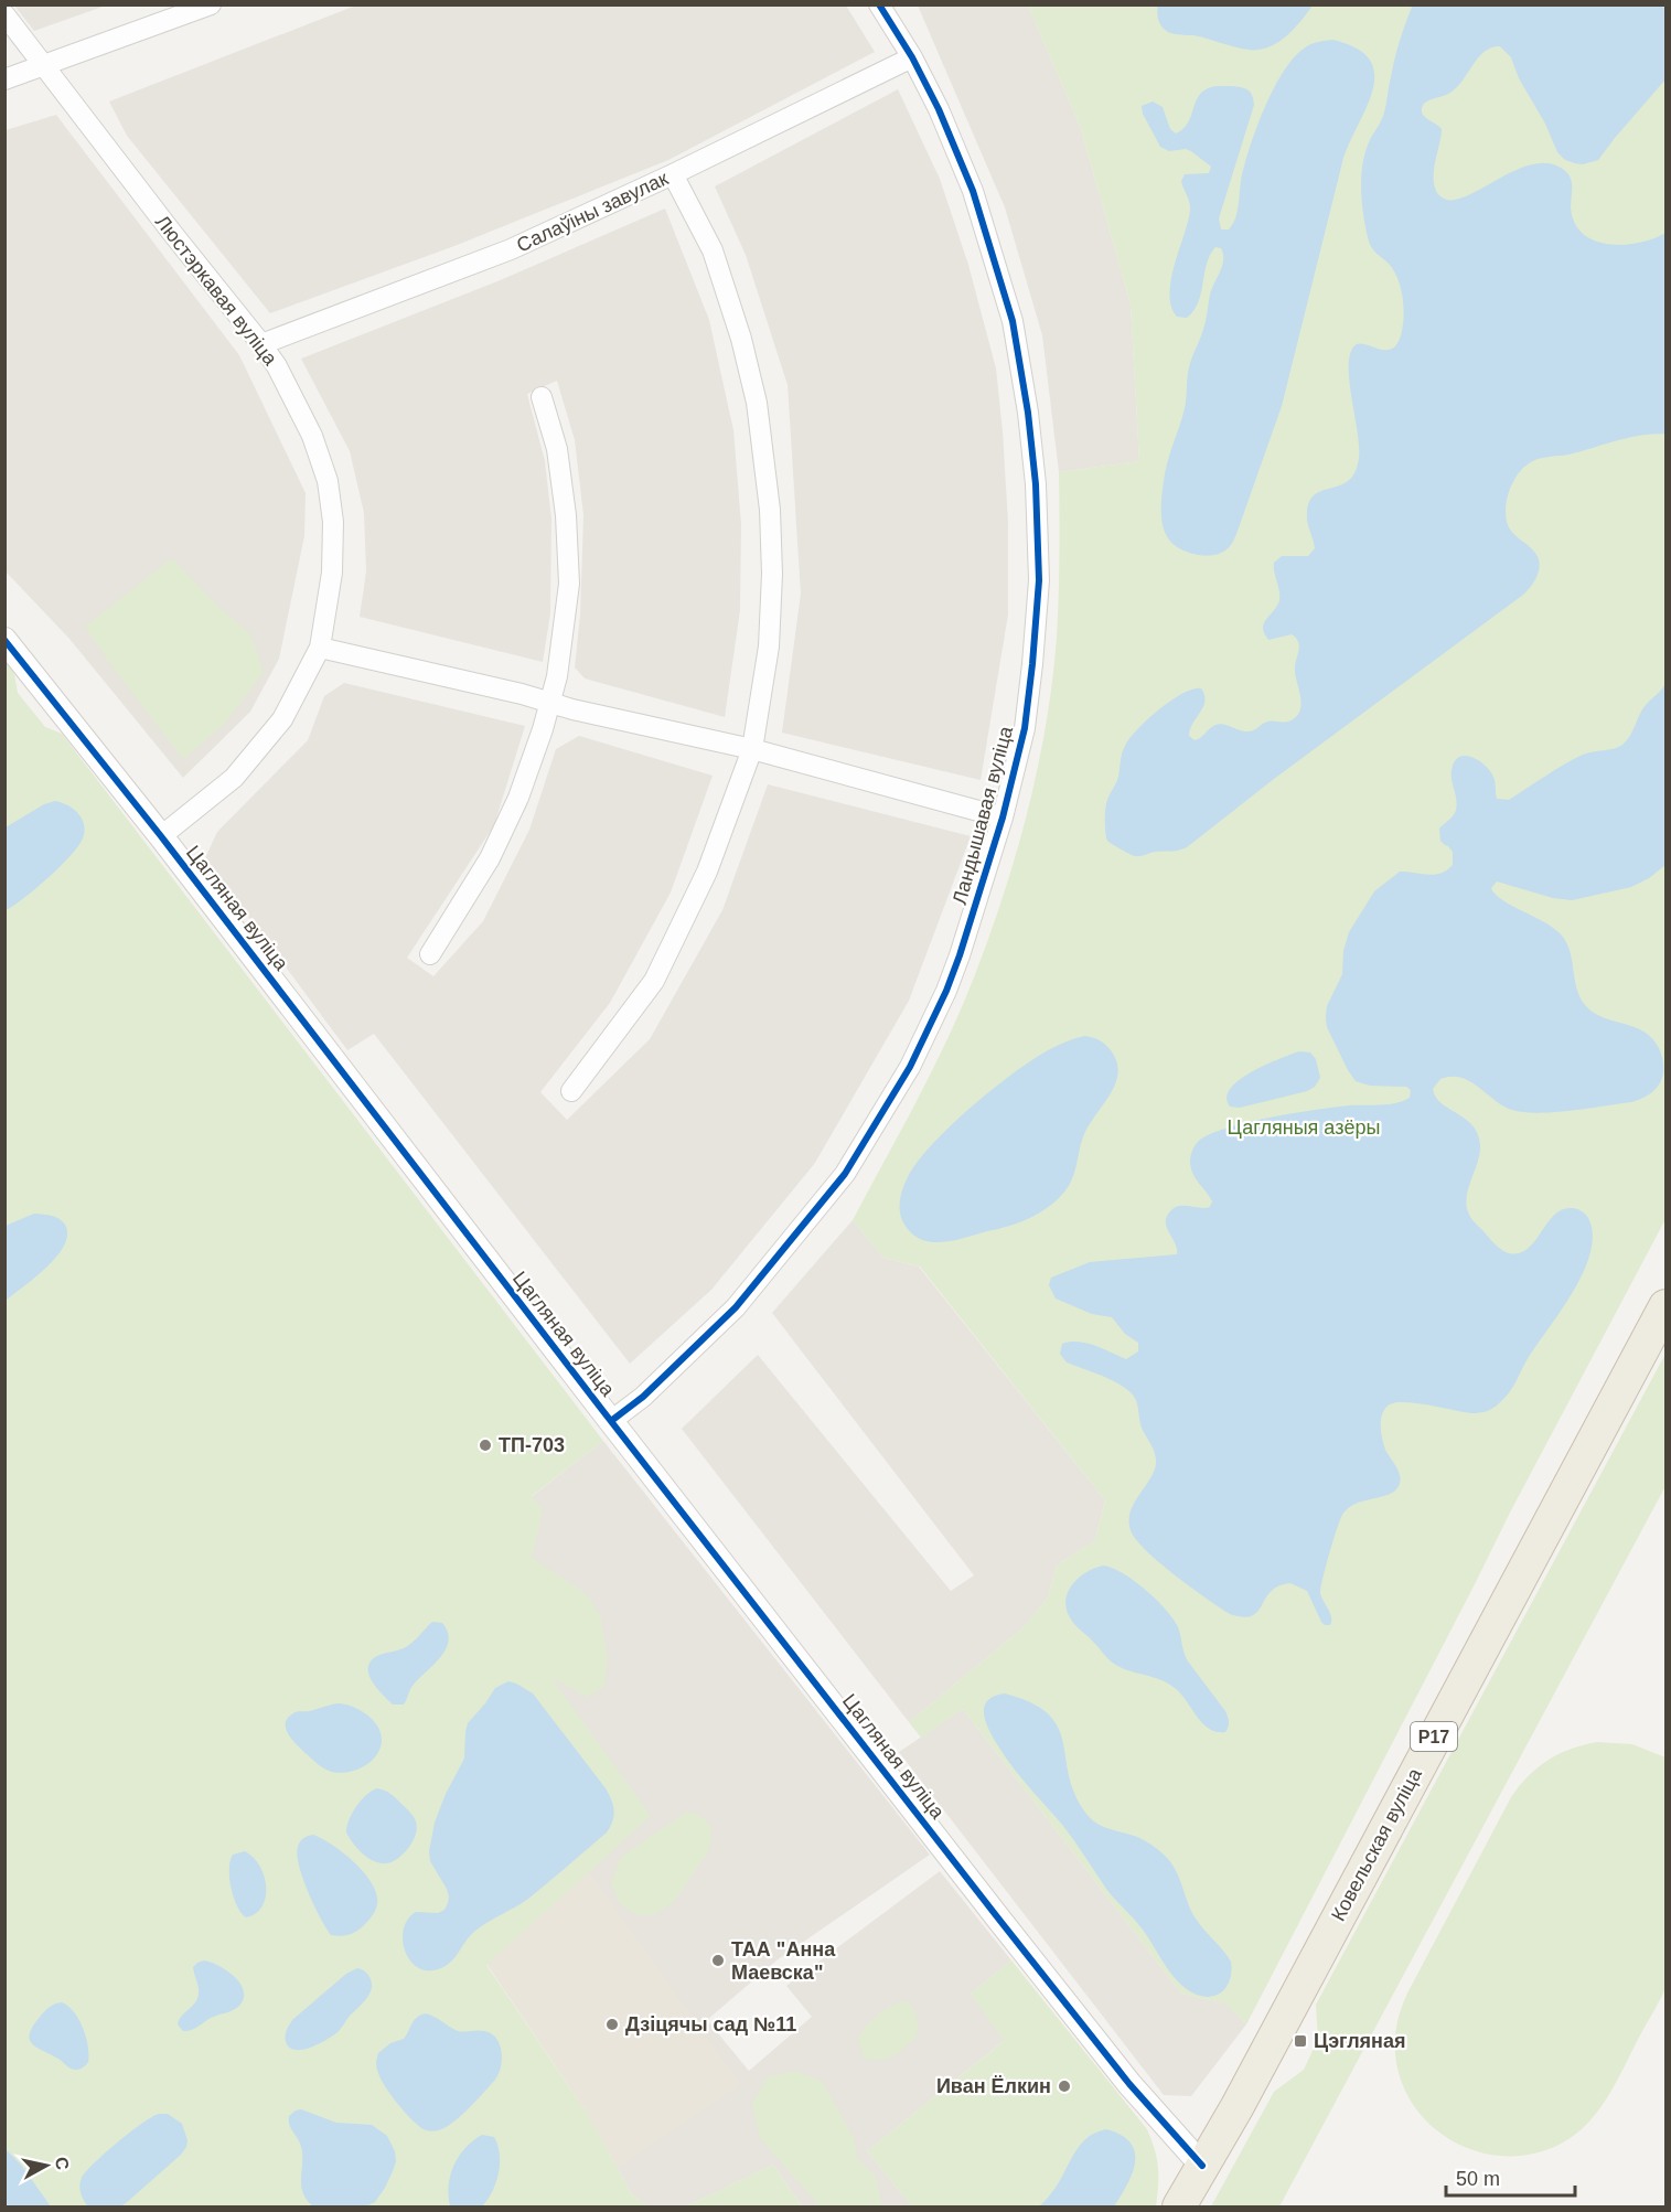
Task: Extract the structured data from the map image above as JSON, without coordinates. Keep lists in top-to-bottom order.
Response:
{
  "streets": {
    "highway": ["Р17", "Ковельская вуліца"],
    "street": [
      "Салаўіны завулак",
      "Люстэркавая вуліца",
      "Ландышавая вуліца",
      "Цагляная вуліца"
    ]
  },
  "crossings": [
    ["Салаўіны завулак", "Люстэркавая вуліца"],
    ["Салаўіны завулак", "Ландышавая вуліца"],
    ["Люстэркавая вуліца", "Цагляная вуліца"],
    ["Ландышавая вуліца", "Цагляная вуліца"],
    ["Цагляная вуліца", "Ковельская вуліца"]
  ],
  "parks": ["Цагляныя азёры"],
  "places": {
    "other": [
      "ТП-703",
      "ТАА \"Анна Маевска\"",
      "Дзіцячы сад №11",
      "Иван Ёлкин"
    ],
    "transit": ["Цэгляная"]
  },
  "scale_bar": "50 m",
  "north": "right"
}
